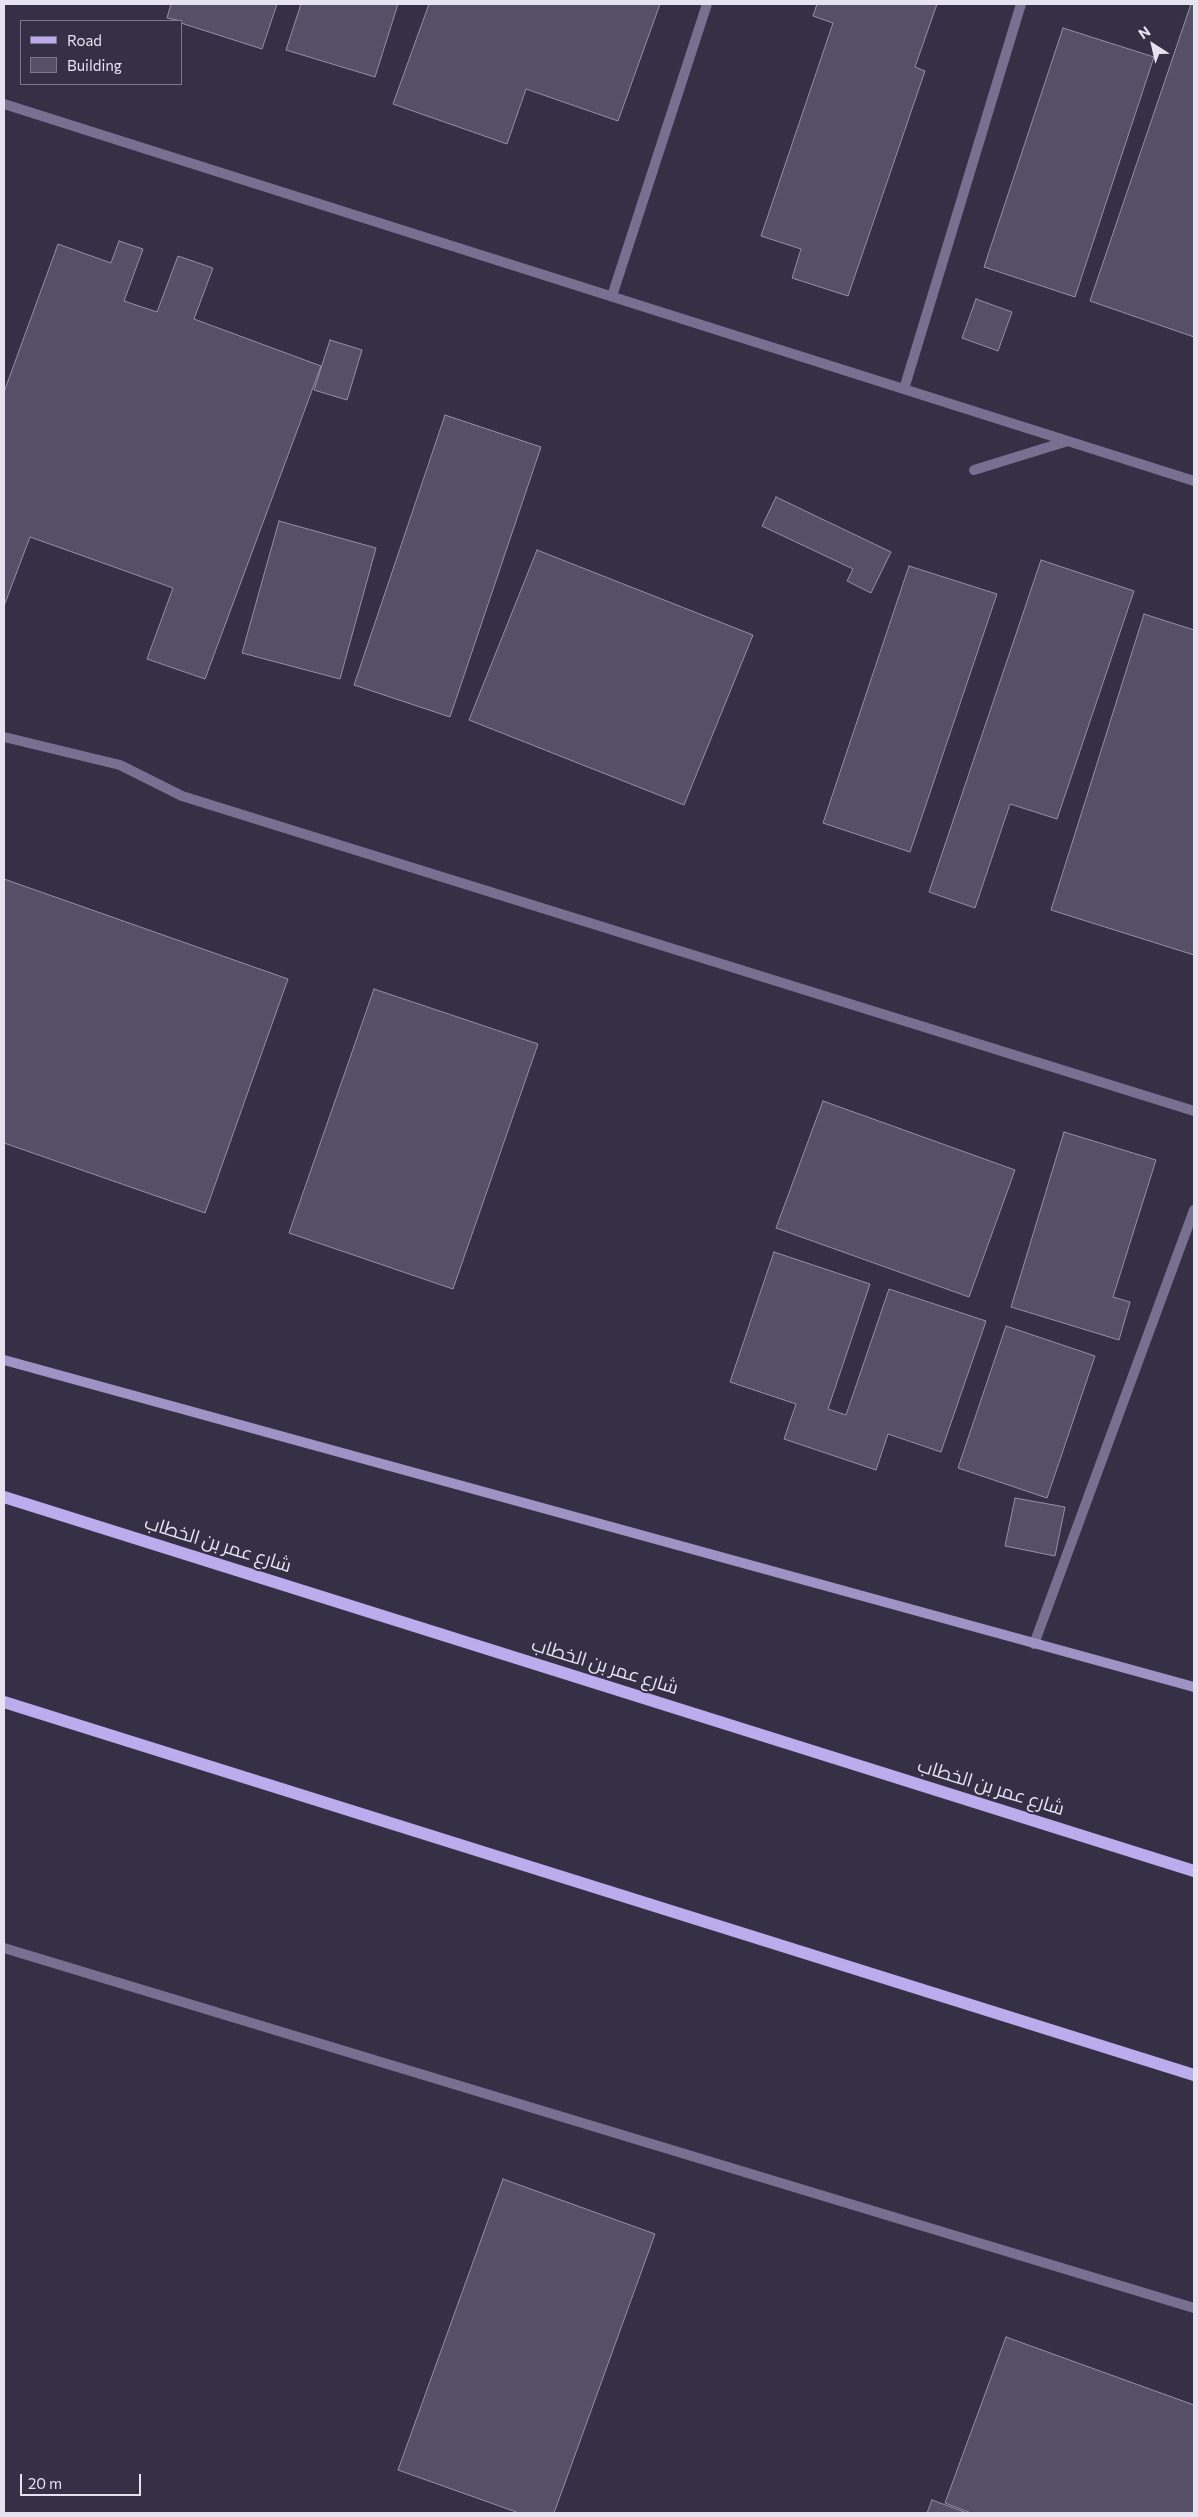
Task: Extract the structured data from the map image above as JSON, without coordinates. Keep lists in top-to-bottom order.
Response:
{
  "streets": {
    "main road": ["شارع عمر بن الخطاب"]
  },
  "legend": ["Road", "Building"],
  "scale_bar": "20 m",
  "north": "top left"
}
